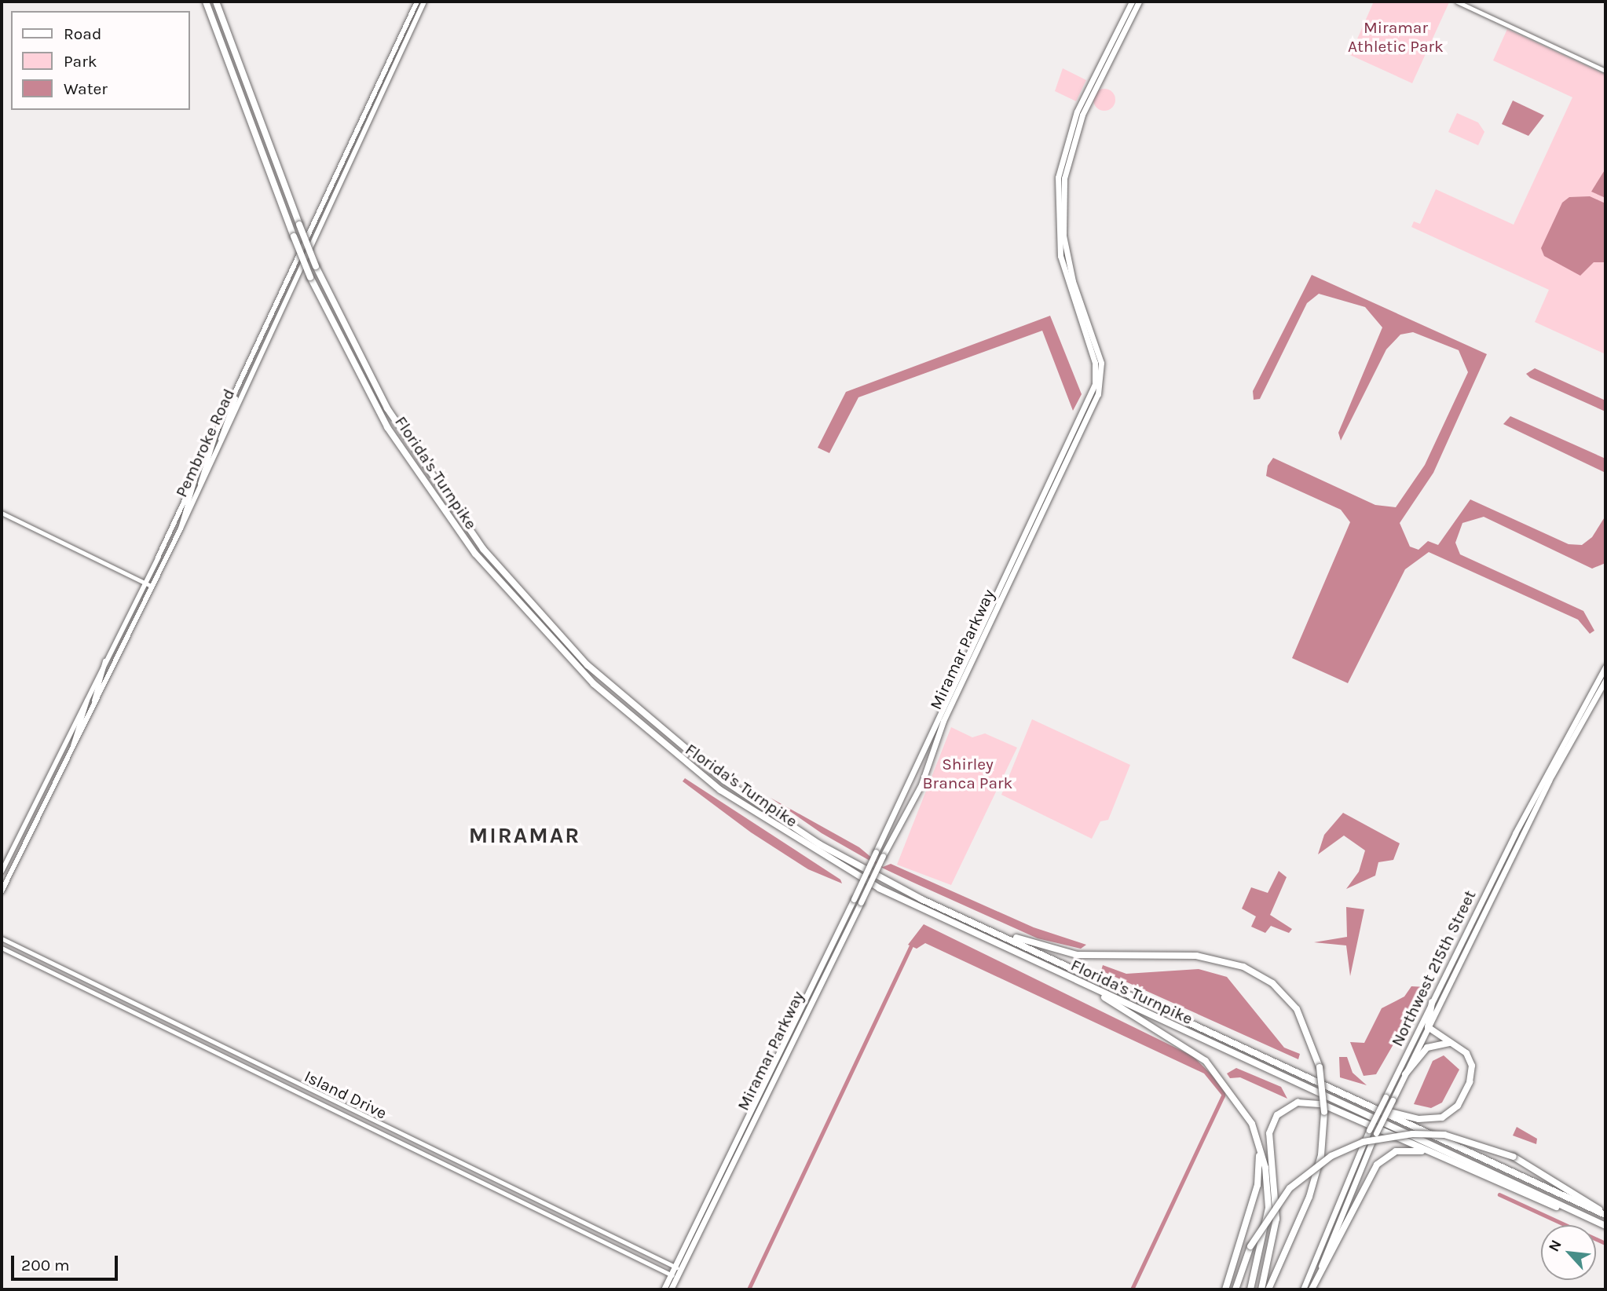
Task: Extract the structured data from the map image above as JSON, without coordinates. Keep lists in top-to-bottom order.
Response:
{
  "streets": {
    "highway": ["Florida's Turnpike"],
    "main road": ["Pembroke Road", "Miramar Parkway", "Northwest 215th Street"],
    "street": ["Island Drive"]
  },
  "crossings": [
    ["Miramar Parkway", "Island Drive"]
  ],
  "districts": ["MIRAMAR"],
  "parks": ["Miramar Athletic Park", "Shirley Branca Park"],
  "legend": ["Road", "Park", "Water"],
  "scale_bar": "200 m",
  "north": "top left"
}
